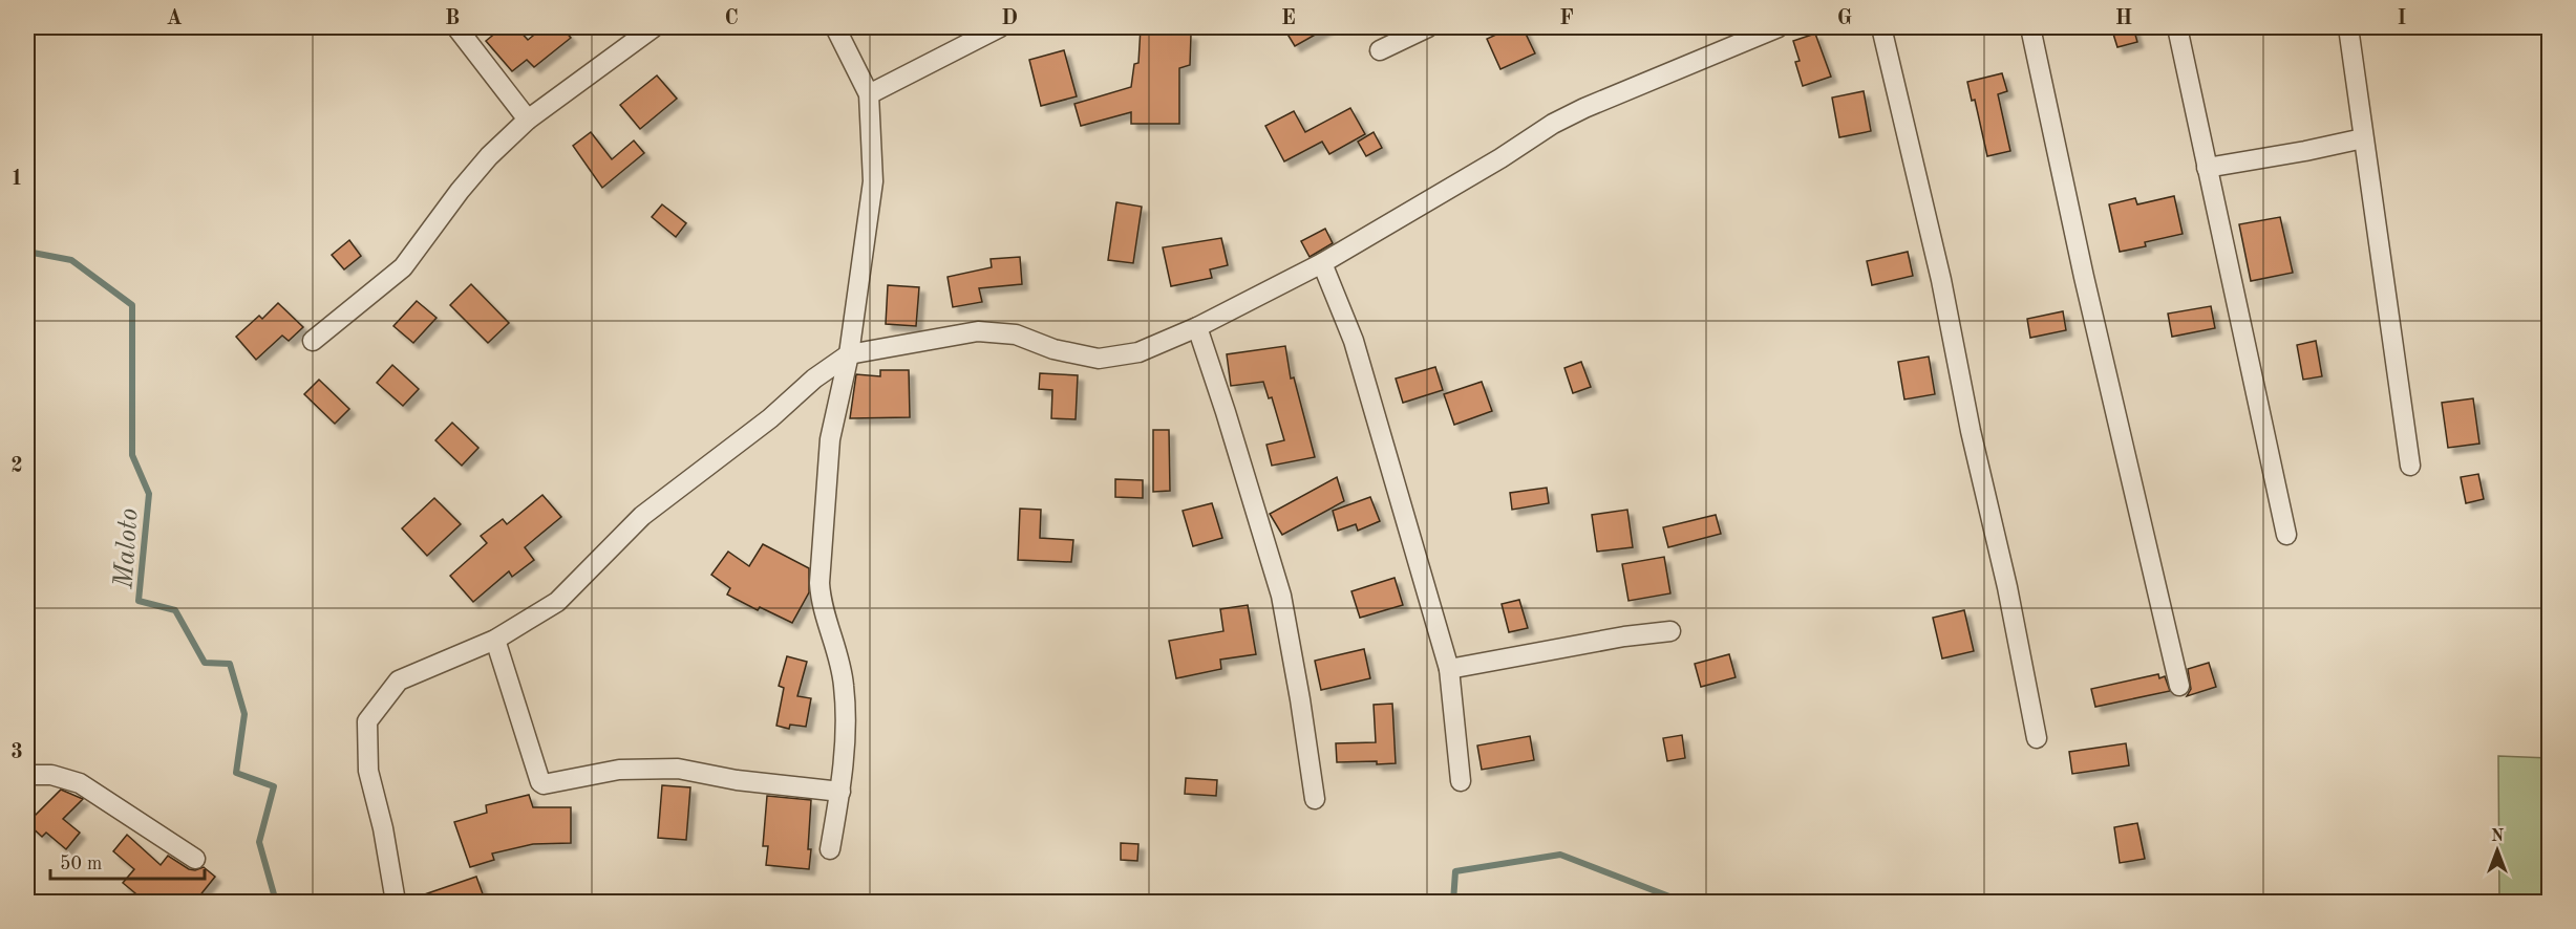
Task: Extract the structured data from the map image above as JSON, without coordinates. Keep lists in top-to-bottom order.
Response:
{
  "water": ["Maloto"],
  "scale_bar": "50 m",
  "north": "top",
  "grid": {
    "columns": [
      "A",
      "B",
      "C",
      "D",
      "E",
      "F",
      "G",
      "H",
      "I"
    ],
    "rows": ["1", "2", "3"]
  }
}
